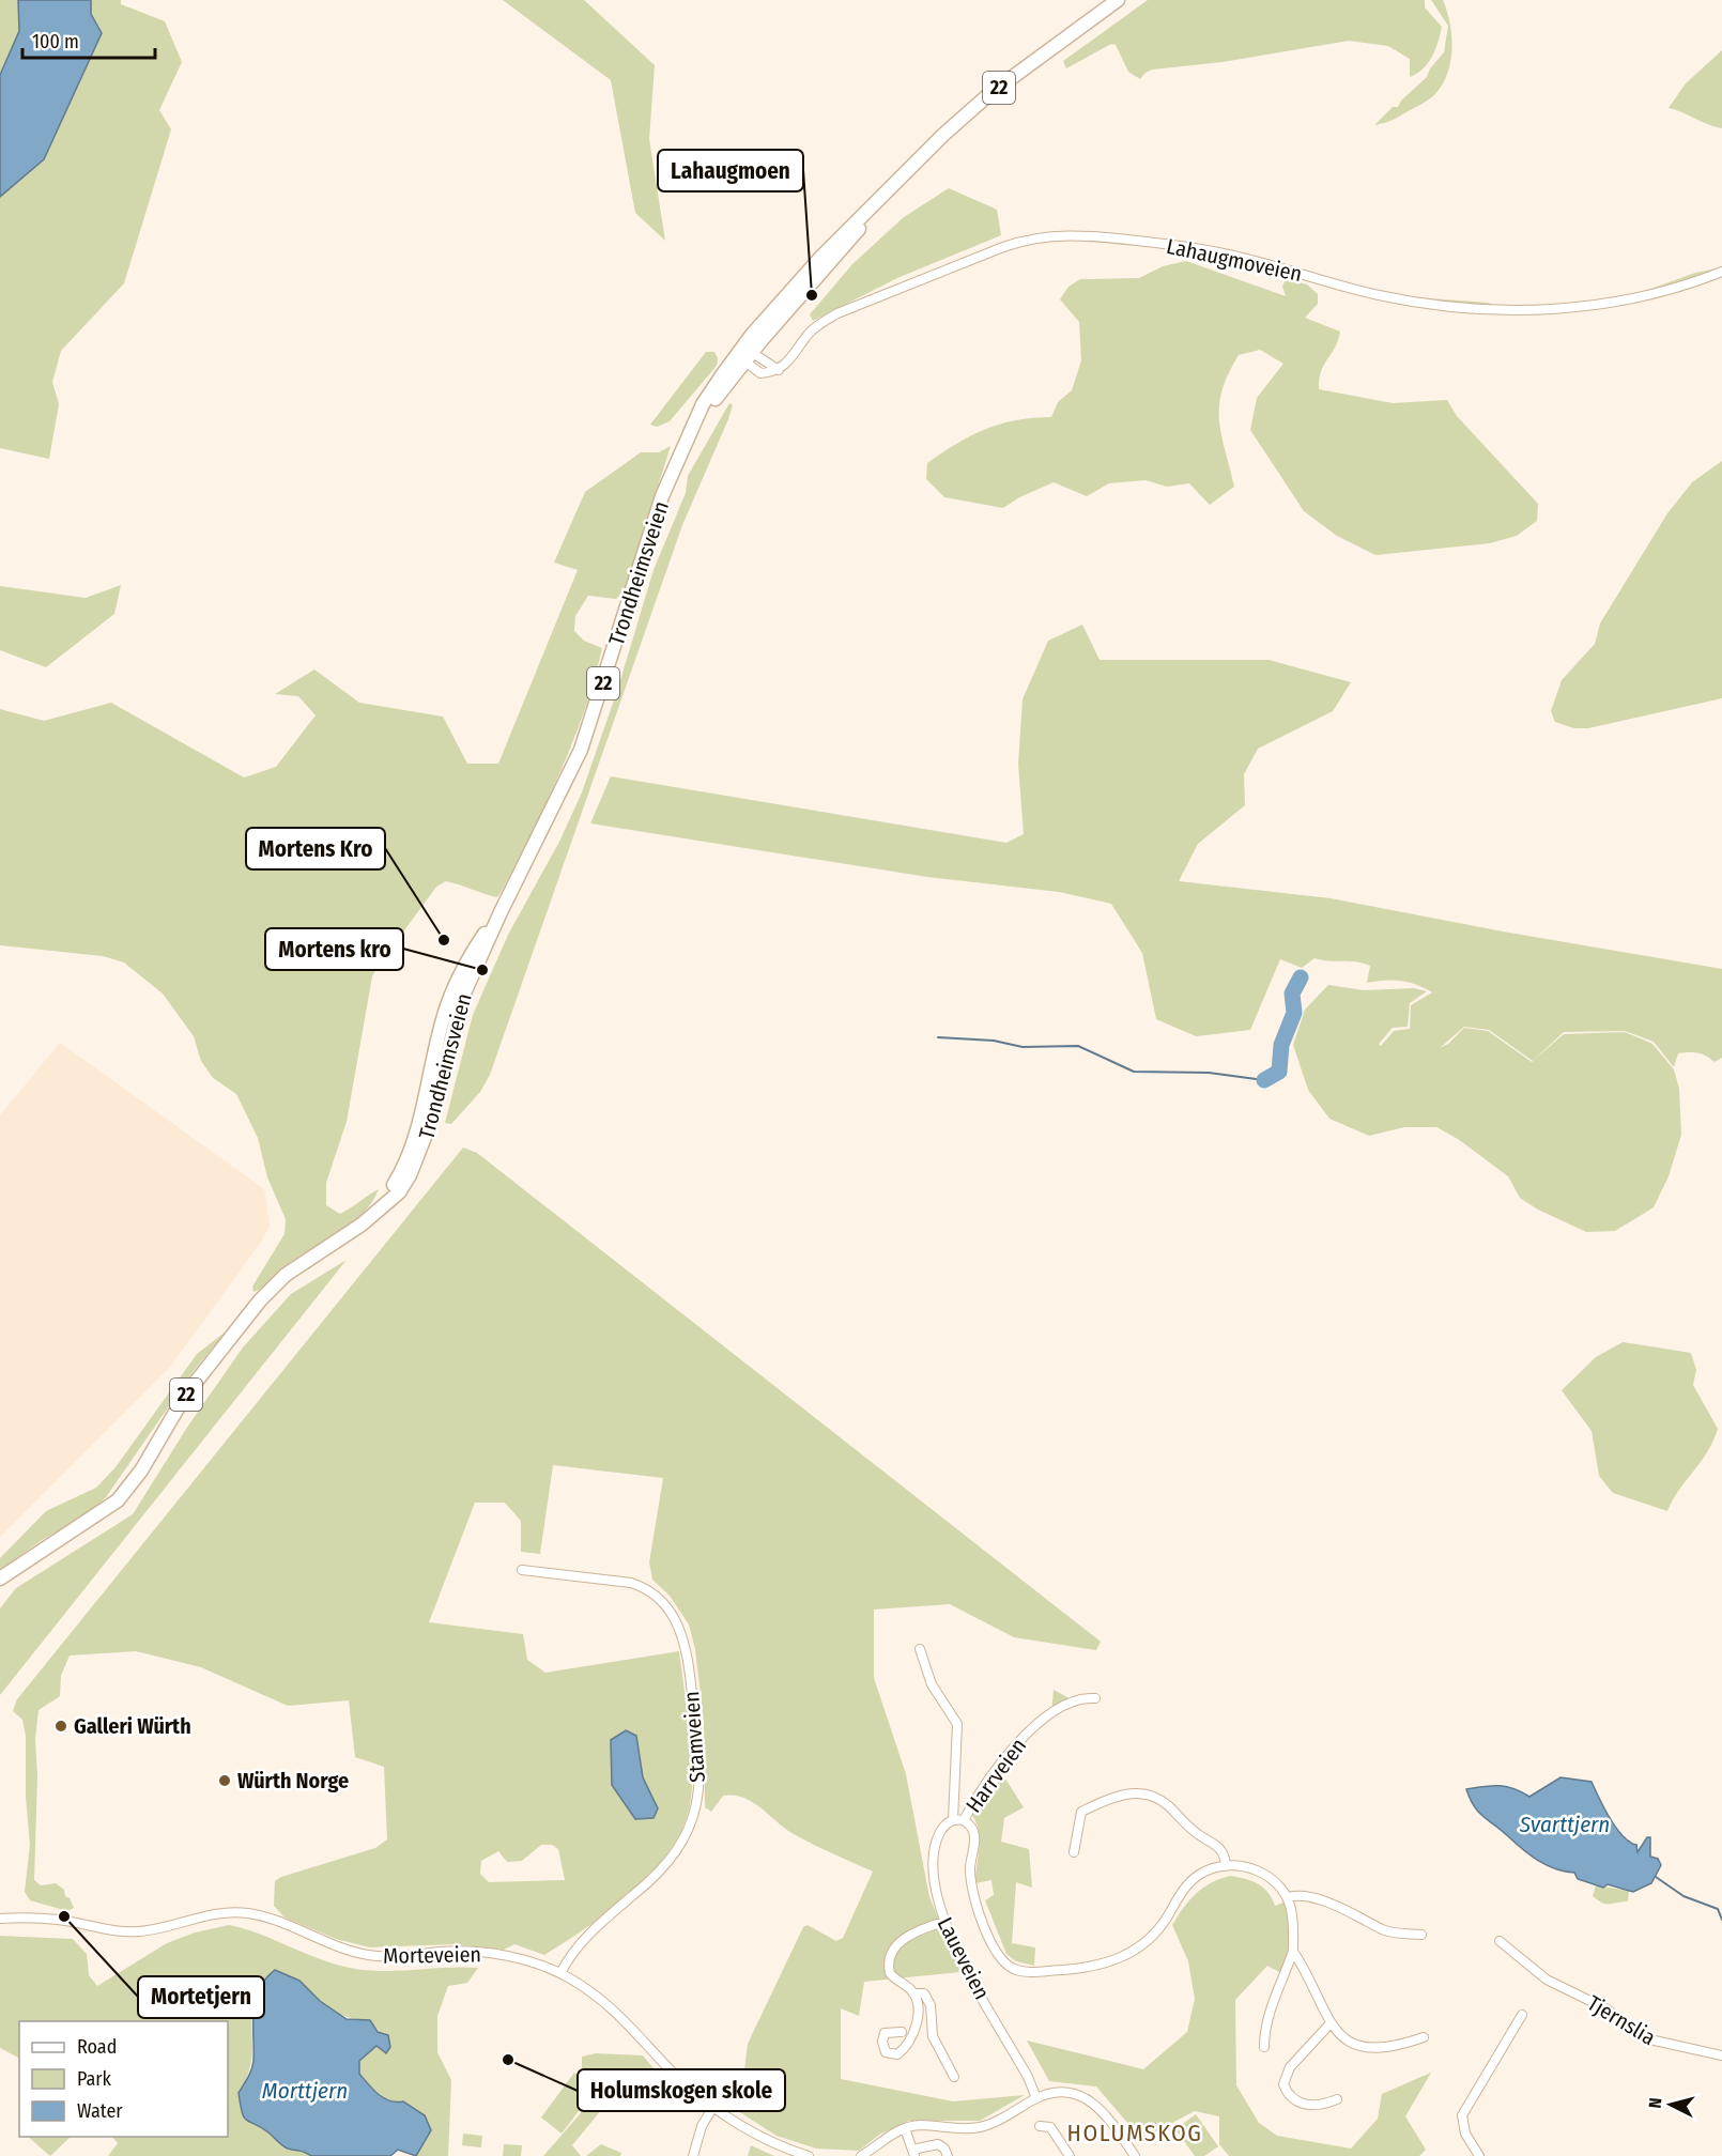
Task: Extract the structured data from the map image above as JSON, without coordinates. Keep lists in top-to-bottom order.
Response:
{
  "streets": {
    "main road": ["22", "Trondheimsveien"],
    "street": [
      "Lahaugmoveien",
      "Stamveien",
      "Harrveien",
      "Morteveien",
      "Laueveien",
      "Tjernslia"
    ]
  },
  "crossings": [
    ["Stamveien", "Morteveien"],
    ["Harrveien", "Laueveien"]
  ],
  "districts": ["HOLUMSKOG"],
  "water": ["Svarttjern", "Morttjern"],
  "places": [
    "Lahaugmoen",
    "Mortens Kro",
    "Mortens kro",
    "Galleri Würth",
    "Würth Norge",
    "Mortetjern",
    "Holumskogen skole"
  ],
  "legend": ["Road", "Park", "Water"],
  "scale_bar": "100 m",
  "north": "left"
}
